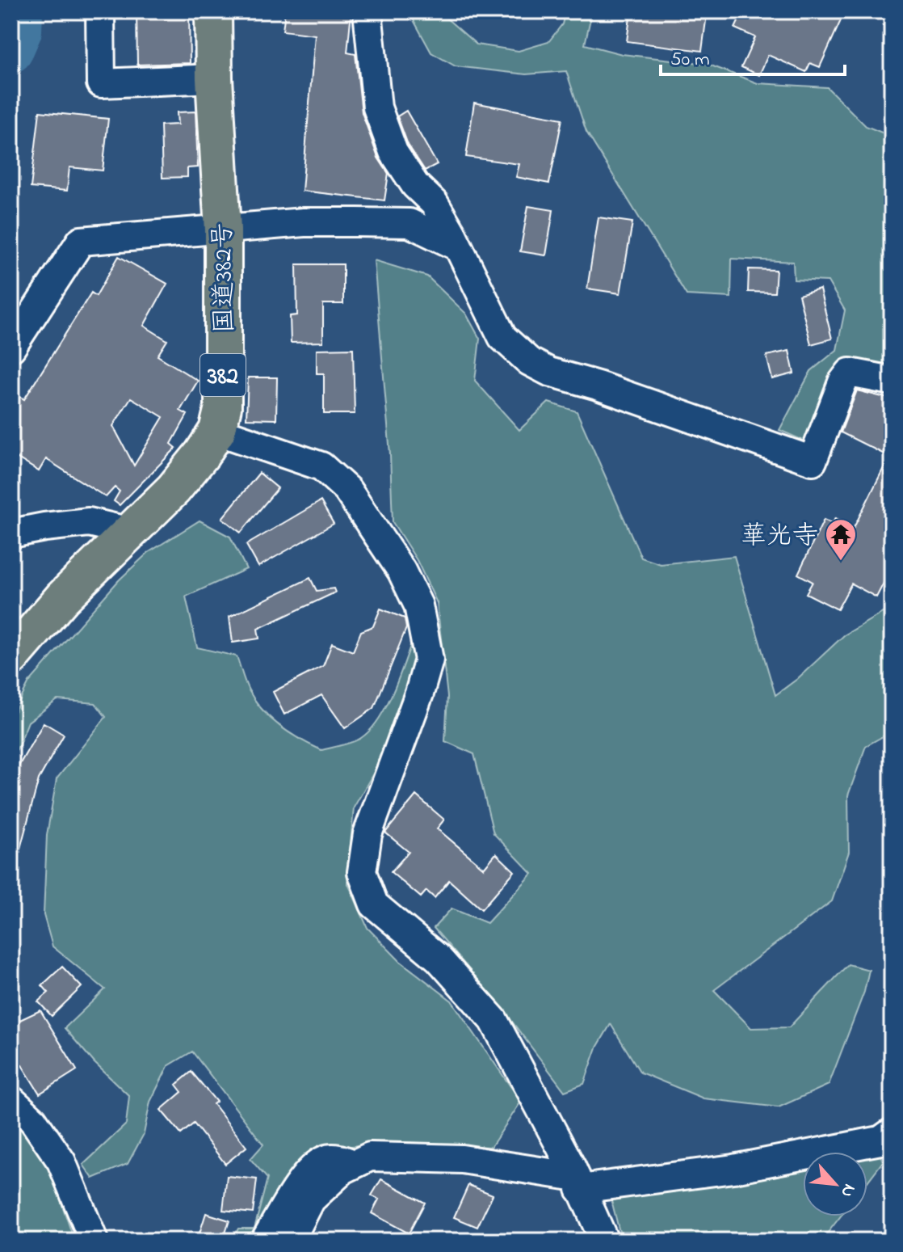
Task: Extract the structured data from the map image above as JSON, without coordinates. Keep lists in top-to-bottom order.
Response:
{
  "streets": {
    "highway": ["国道382号", "382"]
  },
  "places": {
    "temple": ["華光寺"]
  },
  "scale_bar": "50 m",
  "north": "bottom right"
}
